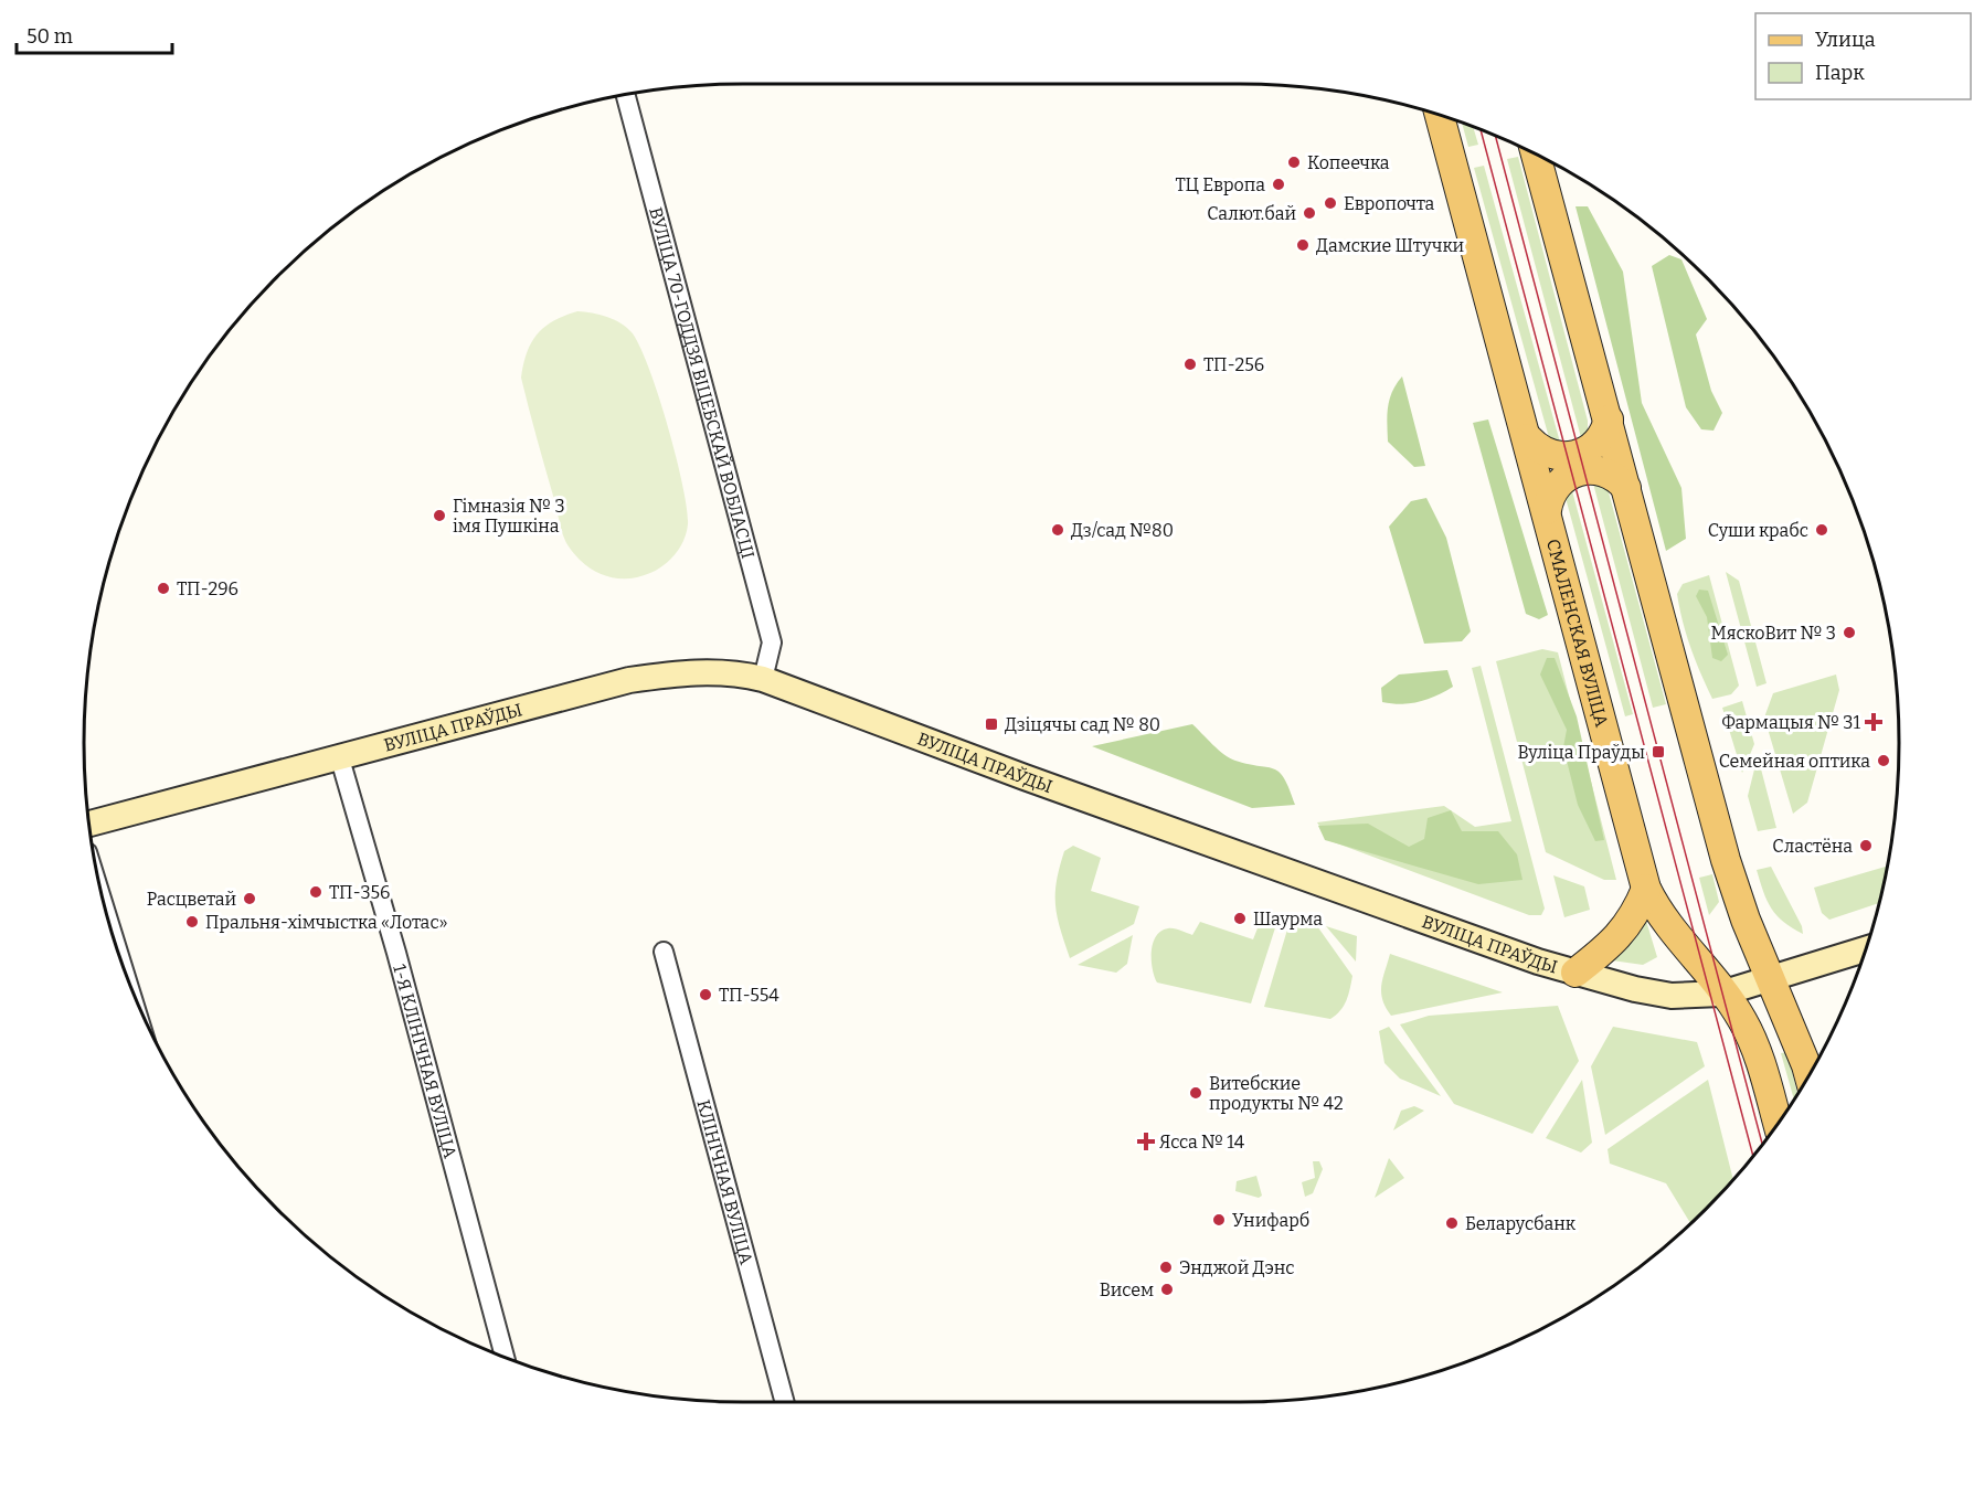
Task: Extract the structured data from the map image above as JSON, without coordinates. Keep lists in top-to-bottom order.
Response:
{
  "streets": {
    "main road": ["СМАЛЕНСКАЯ ВУЛІЦА", "ВУЛІЦА ПРАЎДЫ"],
    "street": ["ВУЛІЦА 70-ГОДДЗЯ ВІЦЕБСКАЙ ВОБЛАСЦІ", "1-Я КЛІНІЧНАЯ ВУЛІЦА", "КЛІНІЧНАЯ ВУЛІЦА"]
  },
  "crossings": [
    ["ВУЛІЦА 70-ГОДДЗЯ ВІЦЕБСКАЙ ВОБЛАСЦІ", "ВУЛІЦА ПРАЎДЫ"],
    ["СМАЛЕНСКАЯ ВУЛІЦА", "ВУЛІЦА ПРАЎДЫ"],
    ["ВУЛІЦА ПРАЎДЫ", "1-Я КЛІНІЧНАЯ ВУЛІЦА"]
  ],
  "places": {
    "other": [
      "Копеечка",
      "ТЦ Европа",
      "Европочта",
      "Салют.бай",
      "Дамские Штучки",
      "ТП-256",
      "Гімназія № 3 імя Пушкіна",
      "Дз/сад №80",
      "Суши крабс",
      "ТП-296",
      "МяскоВит № 3",
      "Семейная оптика",
      "Сластёна",
      "ТП-356",
      "Расцветай",
      "Шаурма",
      "Пральня-хімчыстка «Лотас»",
      "ТП-554",
      "Витебские продукты № 42",
      "Унифарб",
      "Беларусбанк",
      "Энджой Дэнс",
      "Висем"
    ],
    "health": ["Фармацыя № 31", "Ясса № 14"],
    "transit": ["Дзіцячы сад № 80", "Вуліца Праўды"]
  },
  "legend": ["Улица", "Парк"],
  "scale_bar": "50 m"
}
